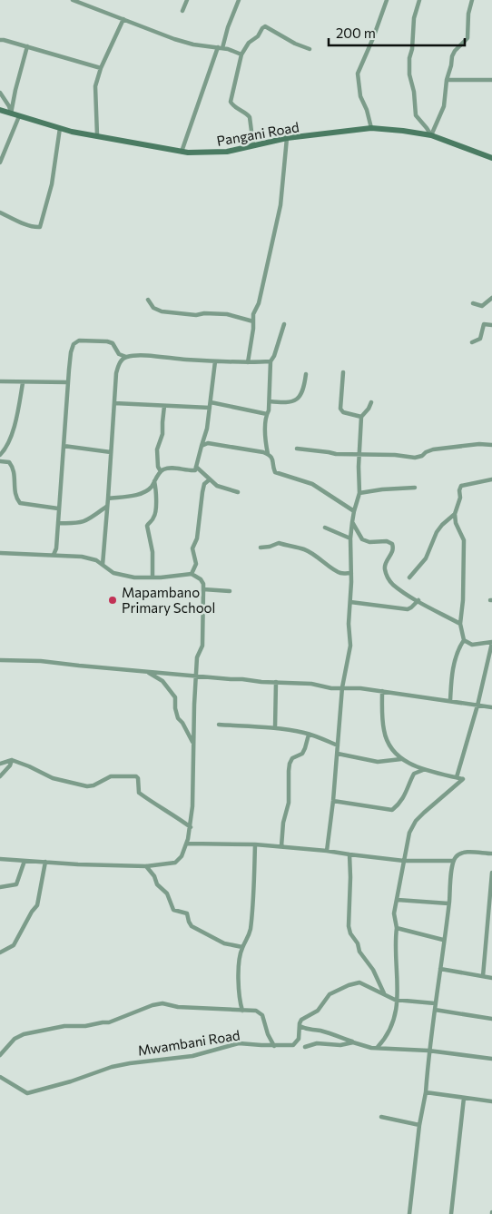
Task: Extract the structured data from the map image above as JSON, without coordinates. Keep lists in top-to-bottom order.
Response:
{
  "streets": {
    "main road": ["Pangani Road"],
    "street": ["Mwambani Road"]
  },
  "places": ["Mapambano Primary School"],
  "scale_bar": "200 m"
}
